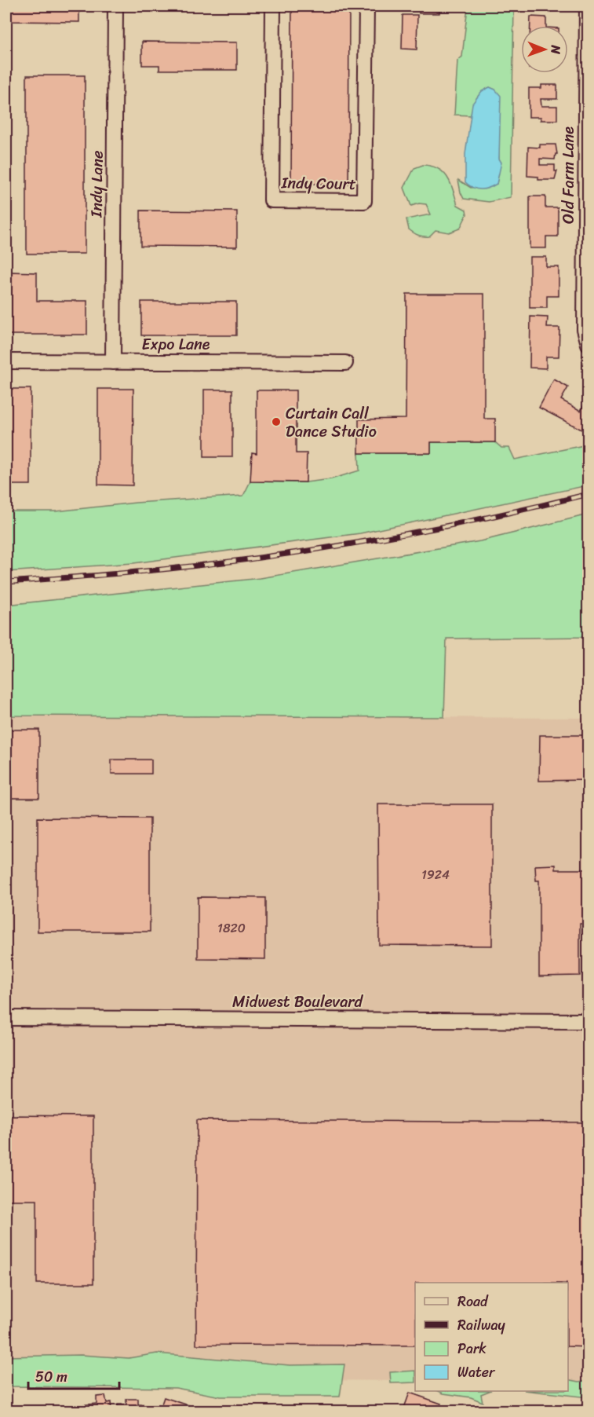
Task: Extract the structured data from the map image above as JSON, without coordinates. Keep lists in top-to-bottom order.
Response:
{
  "streets": {
    "street": [
      "Old Farm Lane",
      "Indy Court",
      "Indy Lane",
      "Expo Lane",
      "Midwest Boulevard"
    ]
  },
  "crossings": [
    ["Indy Lane", "Expo Lane"]
  ],
  "places": ["Curtain Call Dance Studio"],
  "house_numbers": ["1924", "1820"],
  "legend": [
    "Road",
    "Railway",
    "Park",
    "Water"
  ],
  "scale_bar": "50 m",
  "north": "right"
}
